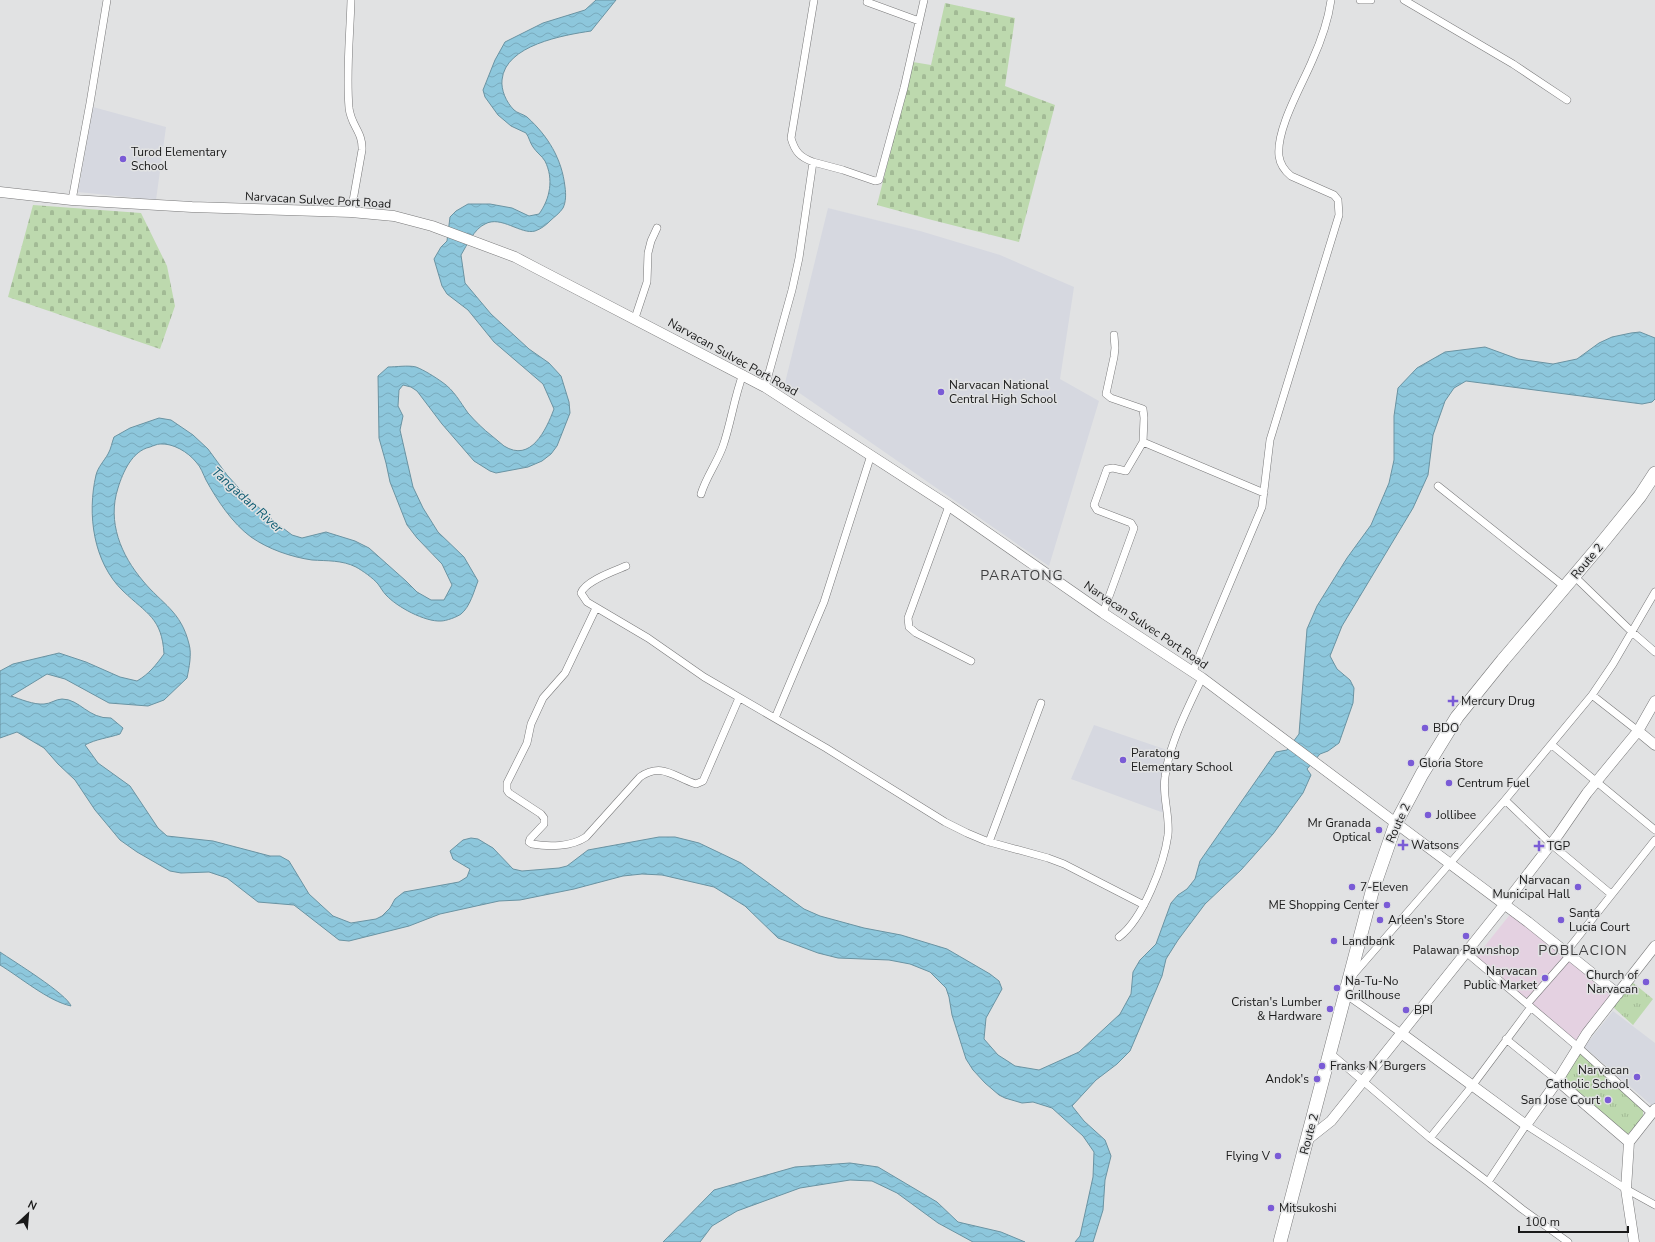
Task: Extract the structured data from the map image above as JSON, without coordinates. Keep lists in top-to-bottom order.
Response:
{
  "streets": {
    "highway": ["Route 2"],
    "street": ["Narvacan Sulvec Port Road"]
  },
  "crossings": [
    ["Narvacan Sulvec Port Road", "Route 2"]
  ],
  "districts": ["PARATONG", "POBLACION"],
  "water": ["Tangadan River"],
  "places": {
    "other": [
      "Turod Elementary School",
      "Narvacan National Central High School",
      "BDO",
      "Paratong Elementary School",
      "Gloria Store",
      "Centrum Fuel",
      "Jollibee",
      "Mr Granada Optical",
      "7-Eleven",
      "Narvacan Municipal Hall",
      "ME Shopping Center",
      "Arleen's Store",
      "Santa Lucia Court",
      "Palawan Pawnshop",
      "Landbank",
      "Narvacan Public Market",
      "Church of Narvacan",
      "Na-Tu-No Grillhouse",
      "Cristan's Lumber & Hardware",
      "BPI",
      "Franks N´Burgers",
      "Narvacan Catholic School",
      "Andok's",
      "San Jose Court",
      "Flying V",
      "Mitsukoshi"
    ],
    "health": ["Mercury Drug", "Watsons", "TGP"]
  },
  "scale_bar": "100 m",
  "north": "top right"
}
